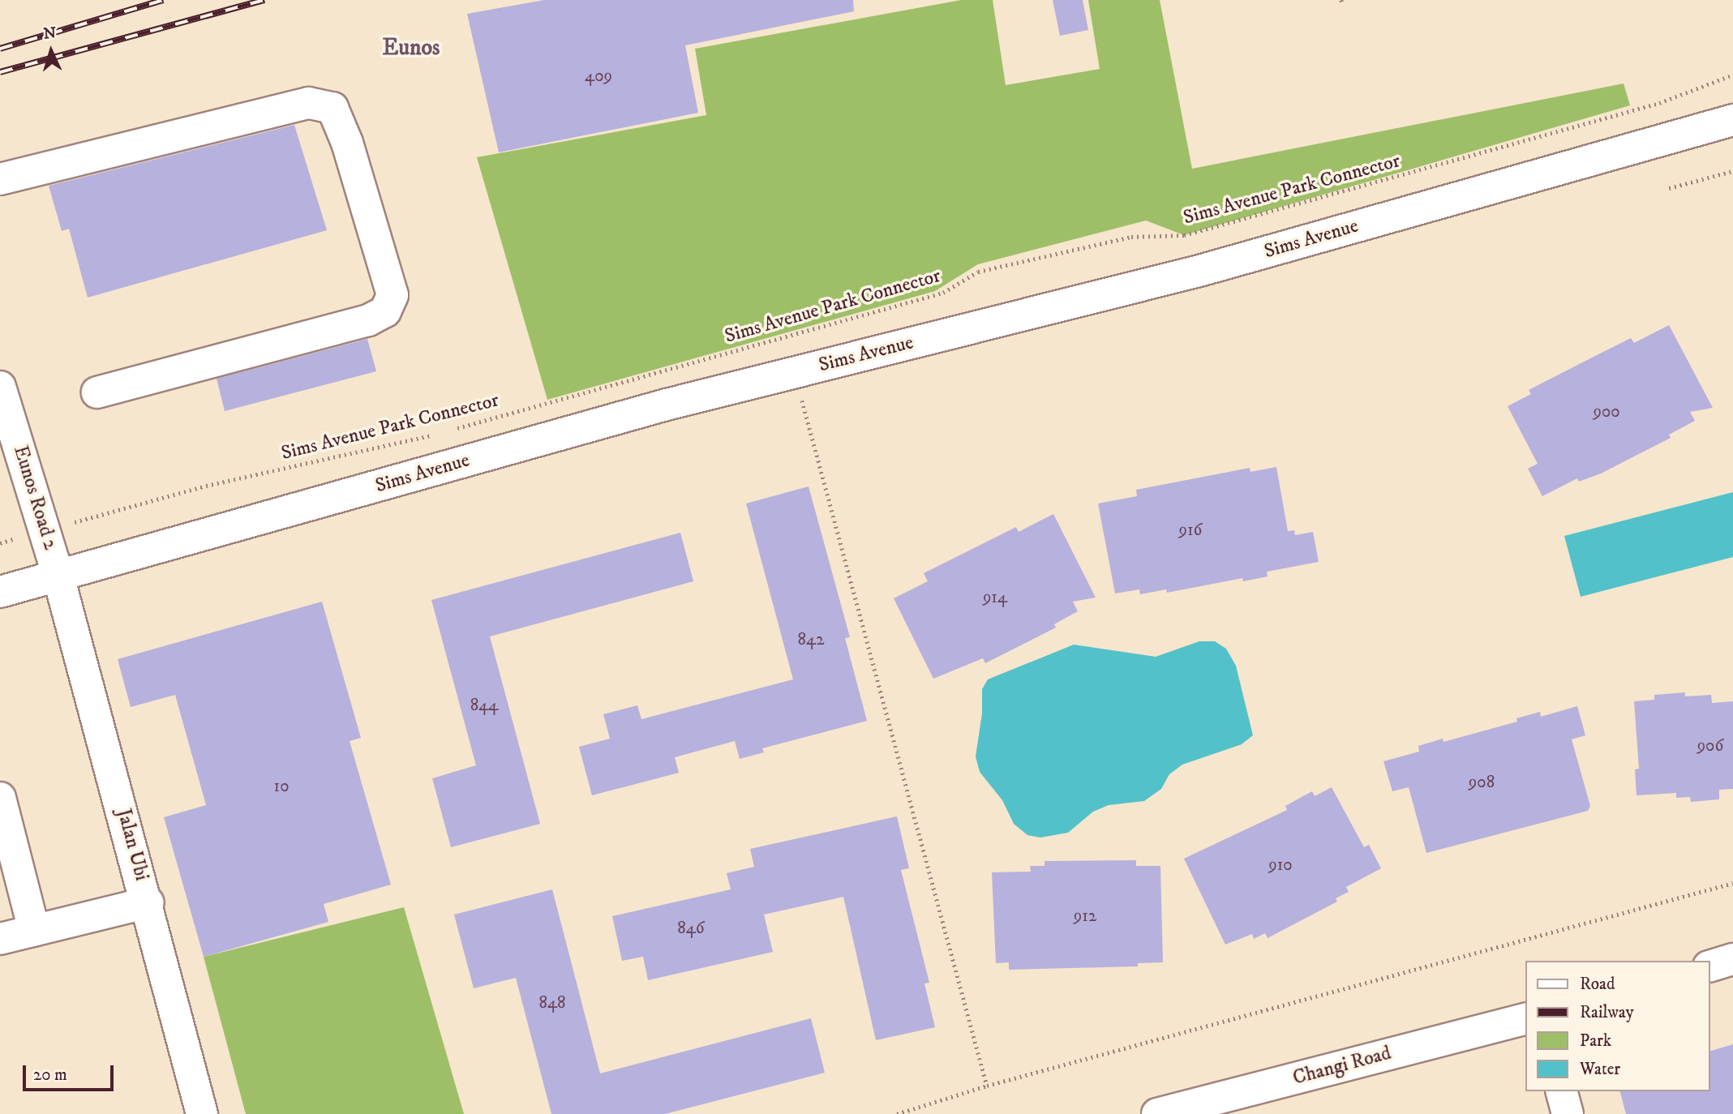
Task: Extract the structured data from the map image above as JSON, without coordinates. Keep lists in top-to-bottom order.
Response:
{
  "streets": {
    "main road": [
      "Sims Avenue",
      "Eunos Road 2",
      "Jalan Ubi",
      "Changi Road"
    ],
    "path": ["Sims Avenue Park Connector"]
  },
  "crossings": [
    ["Sims Avenue", "Eunos Road 2"],
    ["Sims Avenue", "Jalan Ubi"],
    ["Eunos Road 2", "Jalan Ubi"]
  ],
  "districts": ["Eunos"],
  "house_numbers": [
    "409",
    "900",
    "916",
    "914",
    "842",
    "844",
    "906",
    "908",
    "10",
    "910",
    "912",
    "846",
    "848"
  ],
  "legend": [
    "Road",
    "Railway",
    "Park",
    "Water"
  ],
  "scale_bar": "20 m",
  "north": "top"
}
